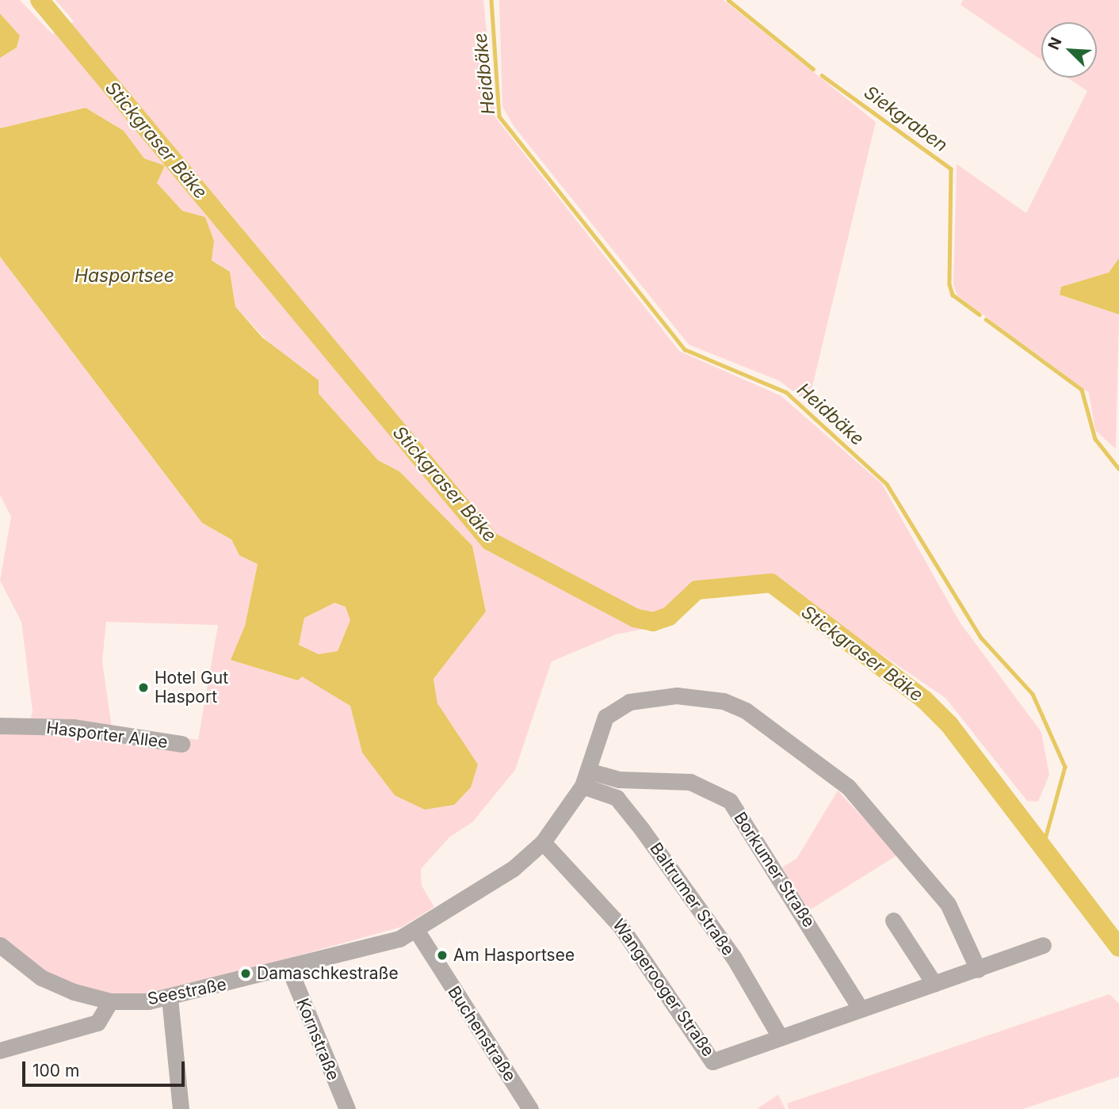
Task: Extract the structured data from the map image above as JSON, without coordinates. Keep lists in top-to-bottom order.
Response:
{
  "streets": {
    "street": [
      "Hasporter Allee",
      "Borkumer Straße",
      "Baltrumer Straße",
      "Wangerooger Straße",
      "Seestraße",
      "Buchenstraße",
      "Kornstraße"
    ]
  },
  "crossings": [
    ["Borkumer Straße", "Baltrumer Straße"],
    ["Borkumer Straße", "Wangerooger Straße"],
    ["Baltrumer Straße", "Wangerooger Straße"],
    ["Seestraße", "Buchenstraße"],
    ["Seestraße", "Kornstraße"]
  ],
  "water": [
    "Heidbäke",
    "Siekgraben",
    "Stickgraser Bäke",
    "Hasportsee"
  ],
  "places": ["Hotel Gut Hasport", "Am Hasportsee", "Damaschkestraße"],
  "scale_bar": "100 m",
  "north": "top left"
}
